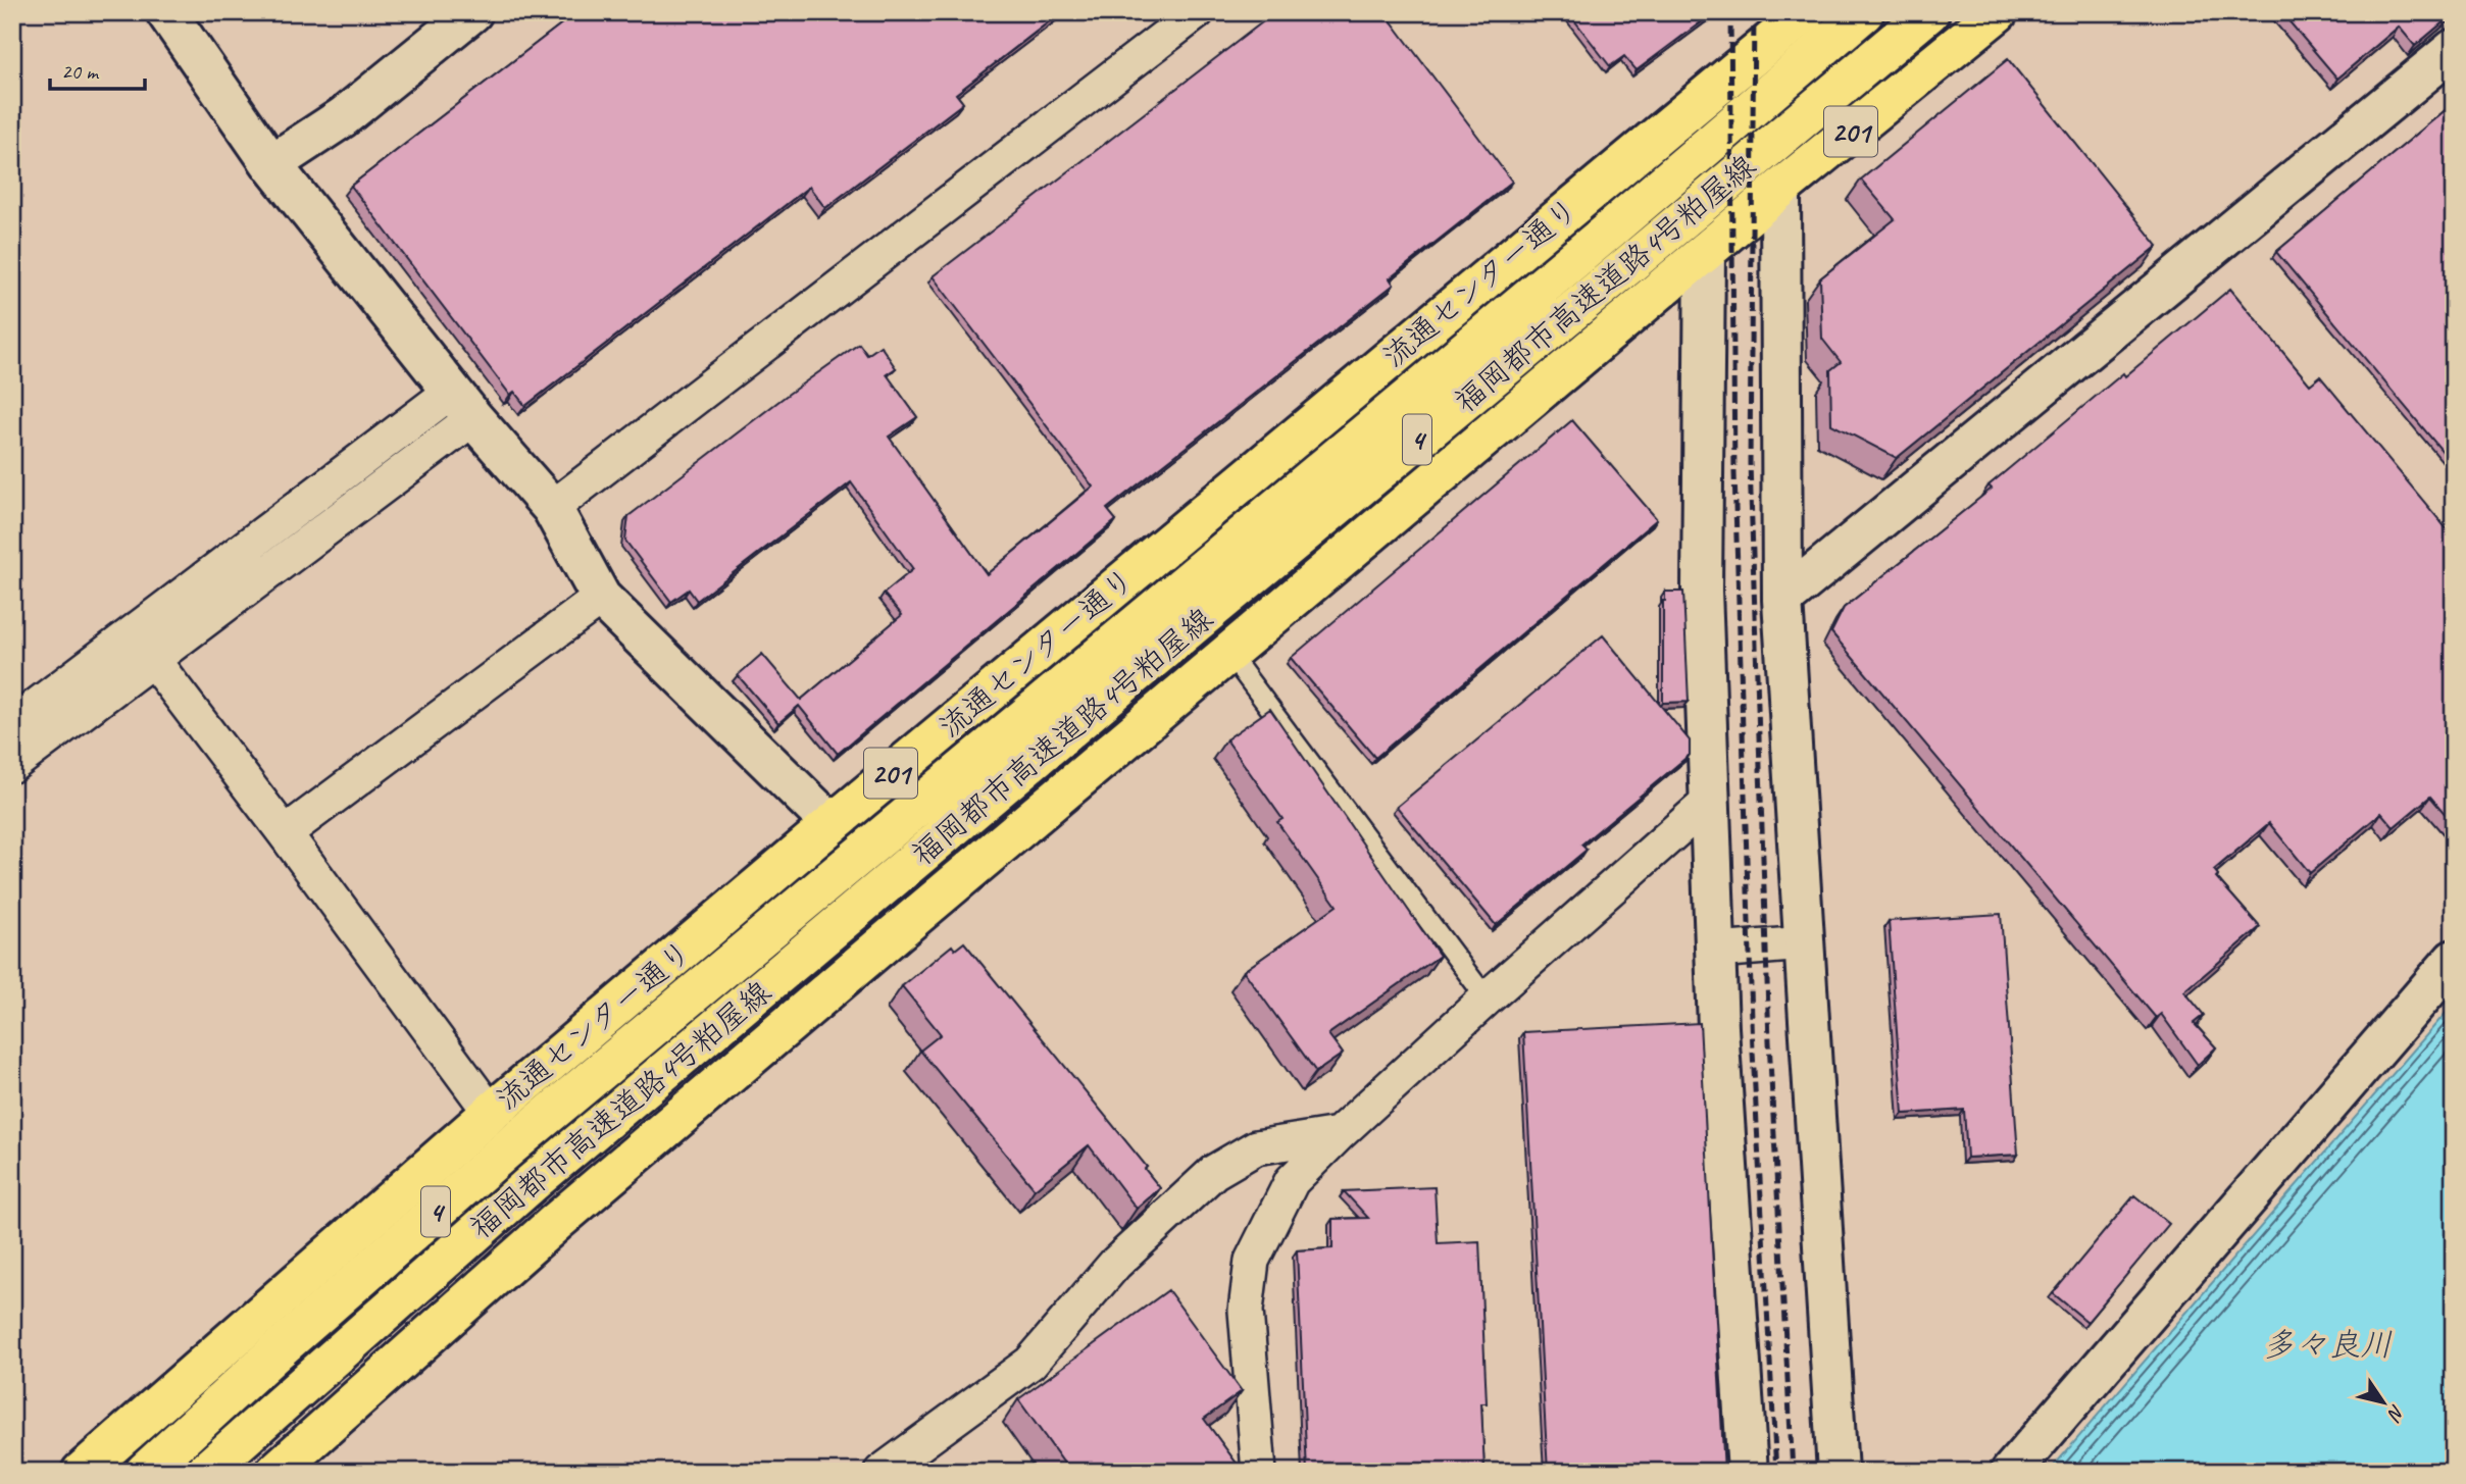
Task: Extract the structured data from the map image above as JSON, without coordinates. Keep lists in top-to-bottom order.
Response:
{
  "streets": {
    "highway": [
      "201",
      "流通センター通り",
      "福岡都市高速道路4号粕屋線",
      "4"
    ]
  },
  "water": ["多々良川"],
  "scale_bar": "20 m",
  "north": "bottom right"
}
